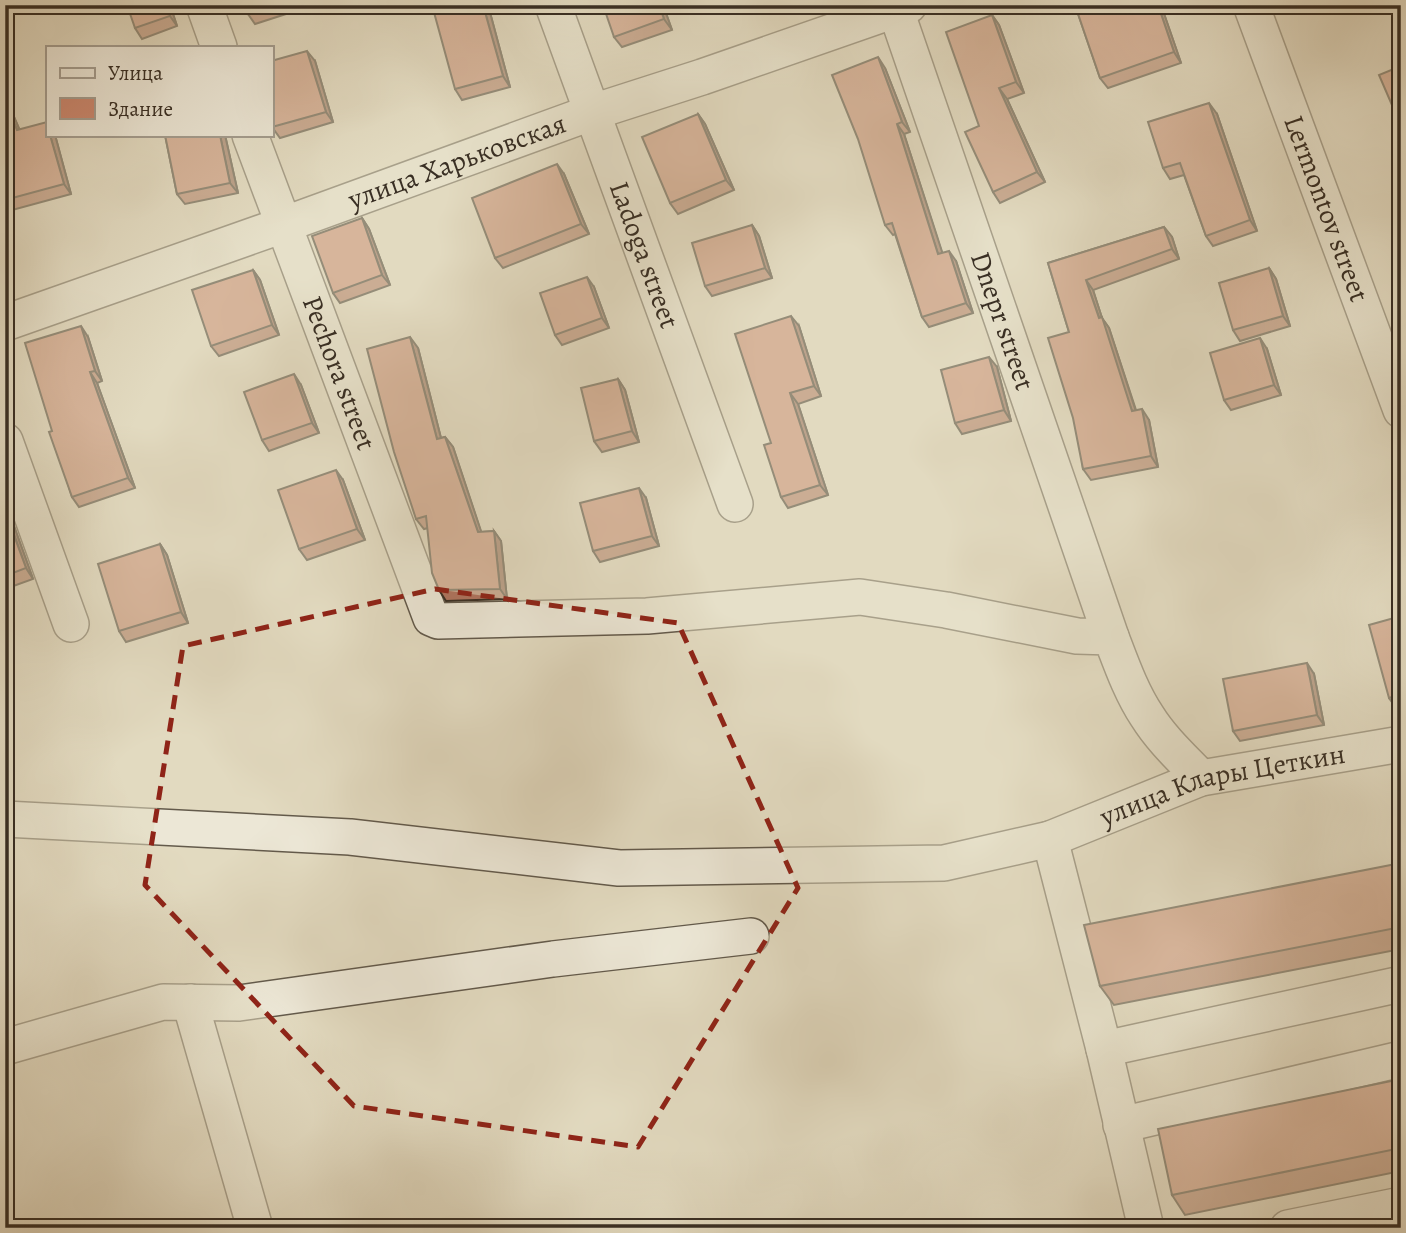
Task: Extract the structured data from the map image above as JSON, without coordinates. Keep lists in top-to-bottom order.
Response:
{
  "streets": {
    "street": [
      "улица Харьковская",
      "Lermontov street",
      "Ladoga street",
      "Dnepr street",
      "Pechora street",
      "улица Клары Цеткин"
    ]
  },
  "crossings": [
    ["улица Харьковская", "Ladoga street"],
    ["улица Харьковская", "Dnepr street"],
    ["улица Харьковская", "Pechora street"],
    ["Dnepr street", "Pechora street"],
    ["Dnepr street", "улица Клары Цеткин"]
  ],
  "legend": ["Улица", "Здание"]
}
